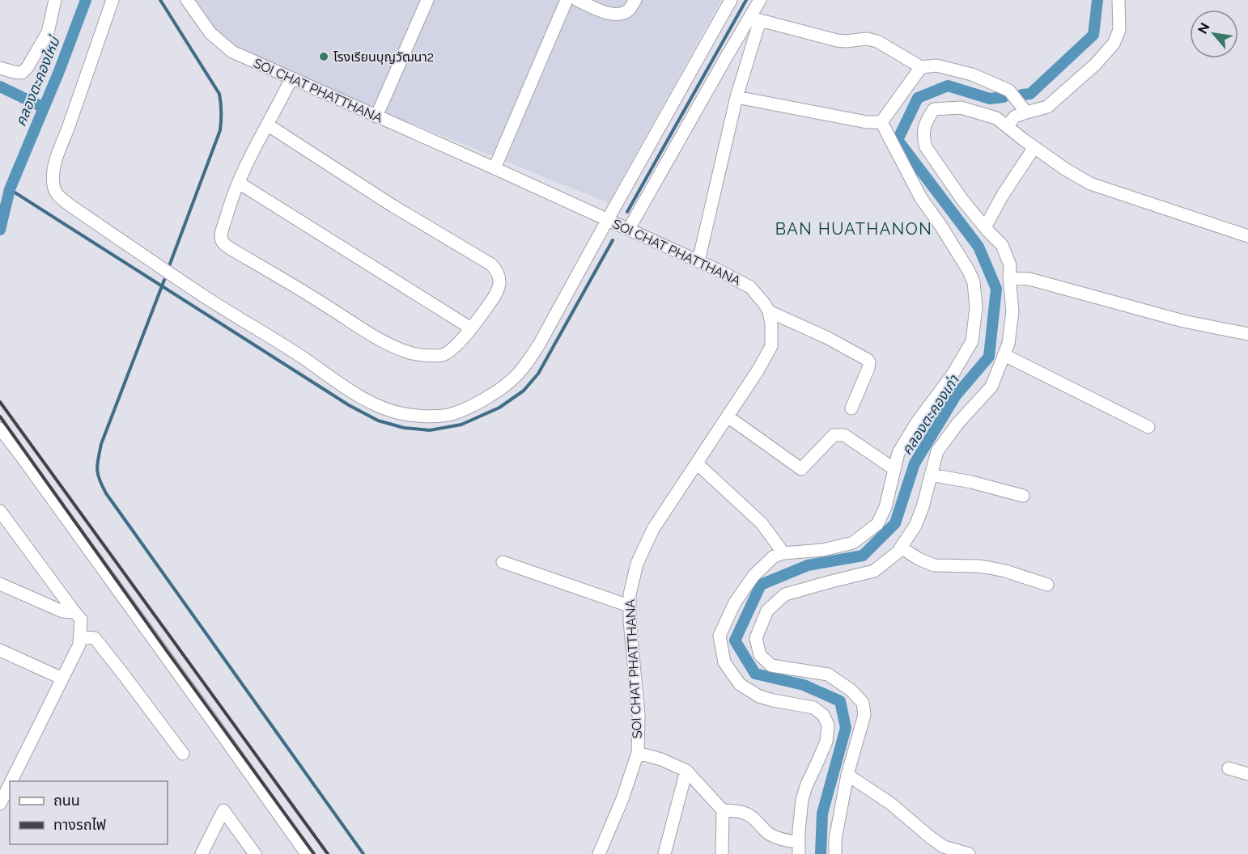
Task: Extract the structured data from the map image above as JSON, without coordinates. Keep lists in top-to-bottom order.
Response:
{
  "streets": {
    "street": ["SOI CHAT PHATTHANA"]
  },
  "districts": ["BAN HUATHANON"],
  "water": ["คลองตะคองใหม่", "คลองตะคองเก่า"],
  "places": ["โรงเรียนบุญวัฒนา2"],
  "legend": ["ถนน", "ทางรถไฟ"],
  "north": "top left"
}
